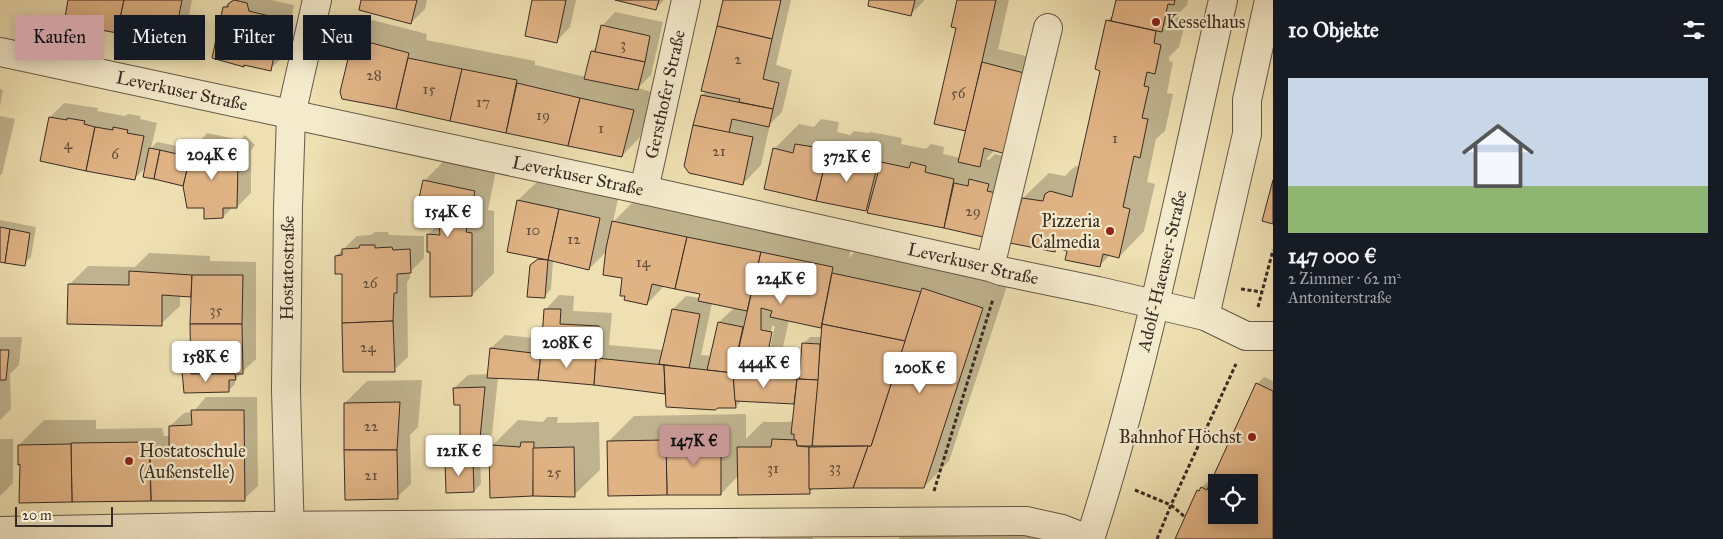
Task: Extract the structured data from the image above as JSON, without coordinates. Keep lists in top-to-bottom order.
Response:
{
  "streets": {
    "street": [
      "Leverkuser Straße",
      "Gersthofer Straße",
      "Hostatostraße",
      "Adolf-Haeuser-Straße"
    ]
  },
  "crossings": [
    ["Leverkuser Straße", "Gersthofer Straße"],
    ["Leverkuser Straße", "Hostatostraße"],
    ["Leverkuser Straße", "Adolf-Haeuser-Straße"]
  ],
  "places": [
    "Kesselhaus",
    "Pizzeria Calmedia",
    "Bahnhof Höchst",
    "Hostatoschule (Außenstelle)"
  ],
  "house_numbers": [
    "3",
    "2",
    "28",
    "15",
    "56",
    "17",
    "19",
    "1",
    "1",
    "4",
    "21",
    "6",
    "29",
    "10",
    "12",
    "14",
    "26",
    "35",
    "24",
    "22",
    "33",
    "31",
    "25",
    "21"
  ],
  "scale_bar": "20 m",
  "page": {
    "heading": "10 Objekte",
    "chip": [
      "Kaufen",
      "Mieten",
      "Filter",
      "Neu"
    ],
    "list": [
      {
        "name": "147 000 €",
        "note": "2 Zimmer · 62 m² · Antoniterstraße"
      }
    ],
    "price": [
      "204K €",
      "372K €",
      "154K €",
      "224K €",
      "208K €",
      "158K €",
      "444K €",
      "200K €",
      "147K €",
      "121K €"
    ],
    "scale": "20 m"
  }
}
